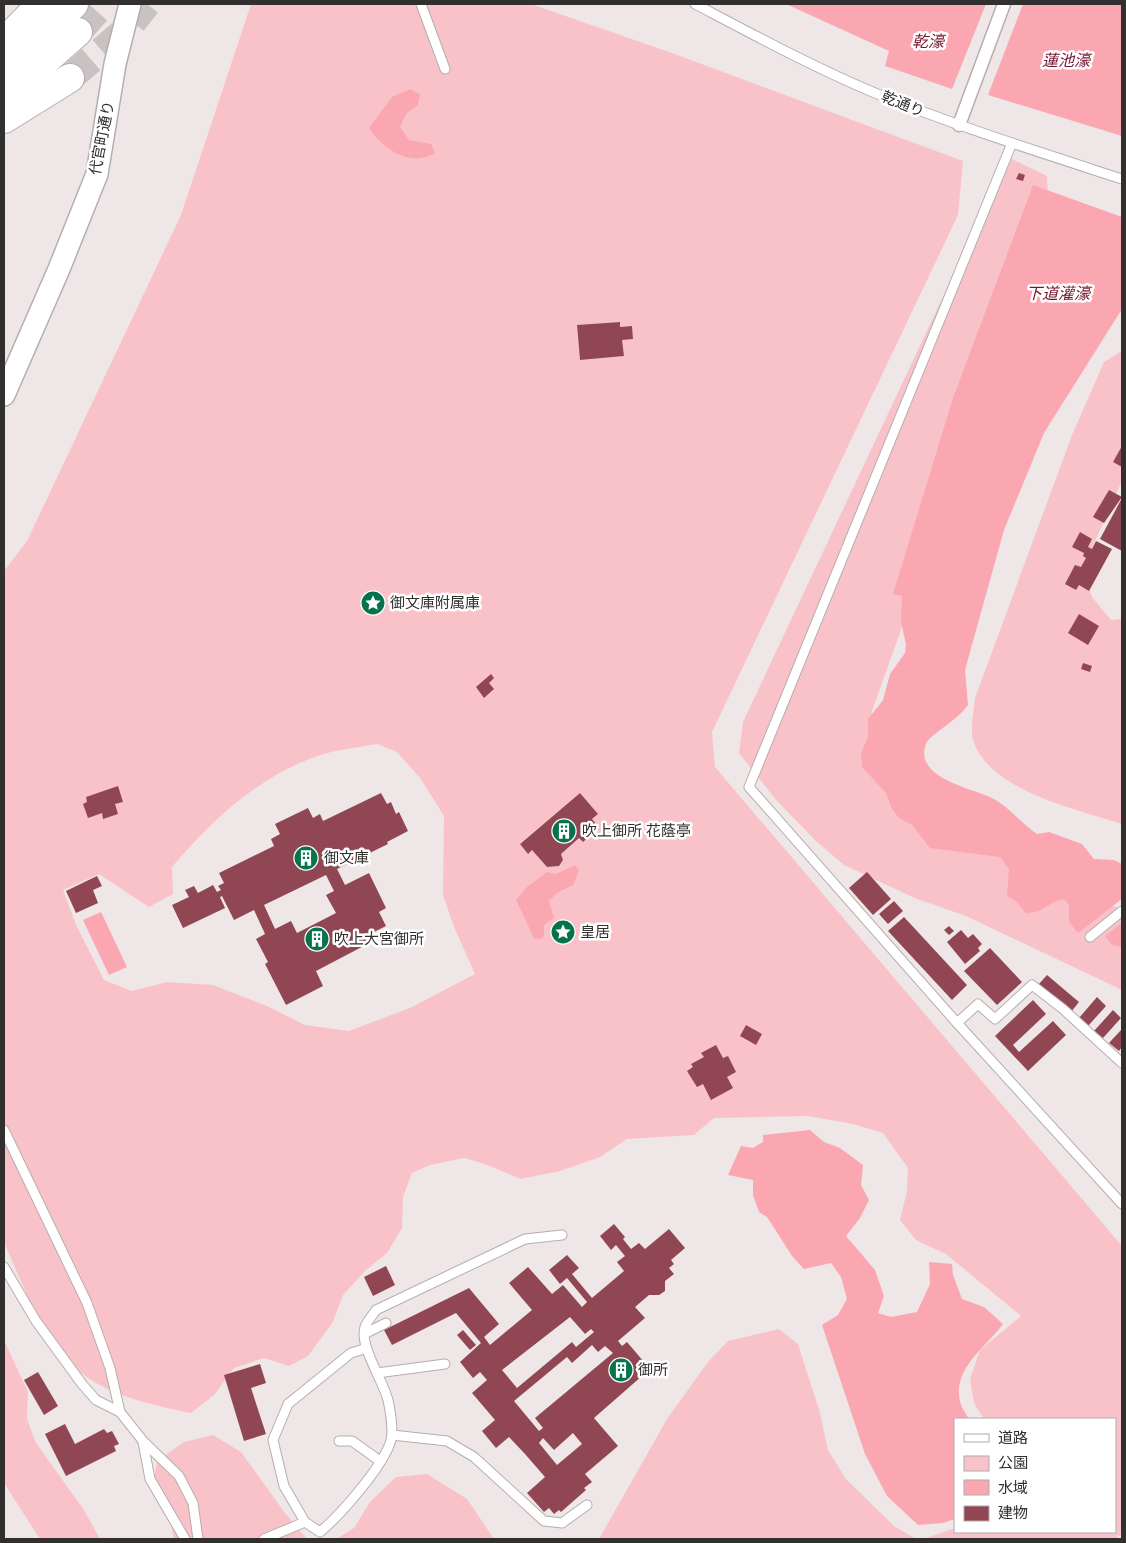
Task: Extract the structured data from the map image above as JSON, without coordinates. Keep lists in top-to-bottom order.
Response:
{
  "streets": {
    "street": ["代官町通り"],
    "lane": ["乾通り"]
  },
  "water": ["乾濠", "蓮池濠", "下道灌濠"],
  "places": {
    "place": ["御文庫附属庫", "皇居"],
    "building": [
      "吹上御所 花蔭亭",
      "御文庫",
      "吹上大宮御所",
      "御所"
    ]
  },
  "legend": [
    "道路",
    "公園",
    "水域",
    "建物"
  ]
}
